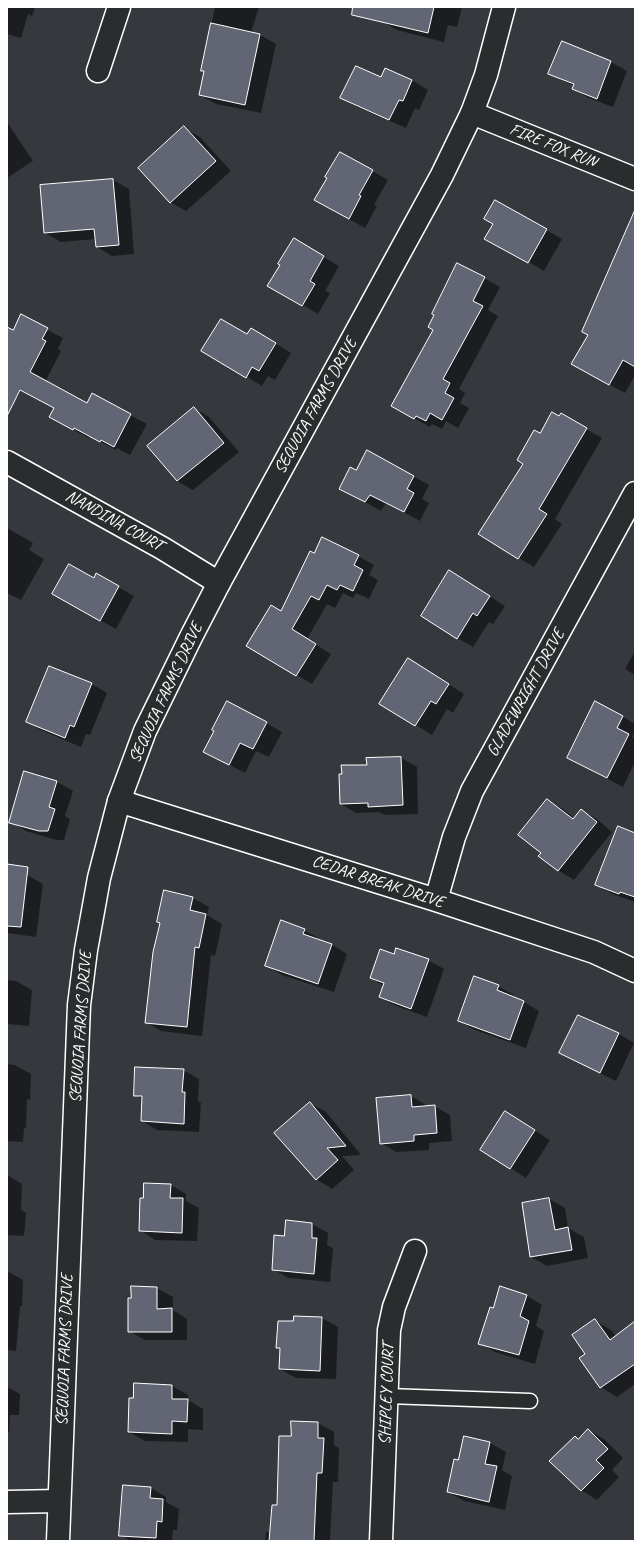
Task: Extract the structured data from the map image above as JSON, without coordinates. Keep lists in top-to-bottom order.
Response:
{
  "streets": {
    "street": [
      "FIRE FOX RUN",
      "SEQUOIA FARMS DRIVE",
      "NANDINA COURT",
      "GLADEWRIGHT DRIVE",
      "CEDAR BREAK DRIVE",
      "SHIPLEY COURT"
    ]
  },
  "crossings": [
    ["FIRE FOX RUN", "SEQUOIA FARMS DRIVE"],
    ["SEQUOIA FARMS DRIVE", "NANDINA COURT"],
    ["SEQUOIA FARMS DRIVE", "CEDAR BREAK DRIVE"],
    ["GLADEWRIGHT DRIVE", "CEDAR BREAK DRIVE"]
  ]
}
